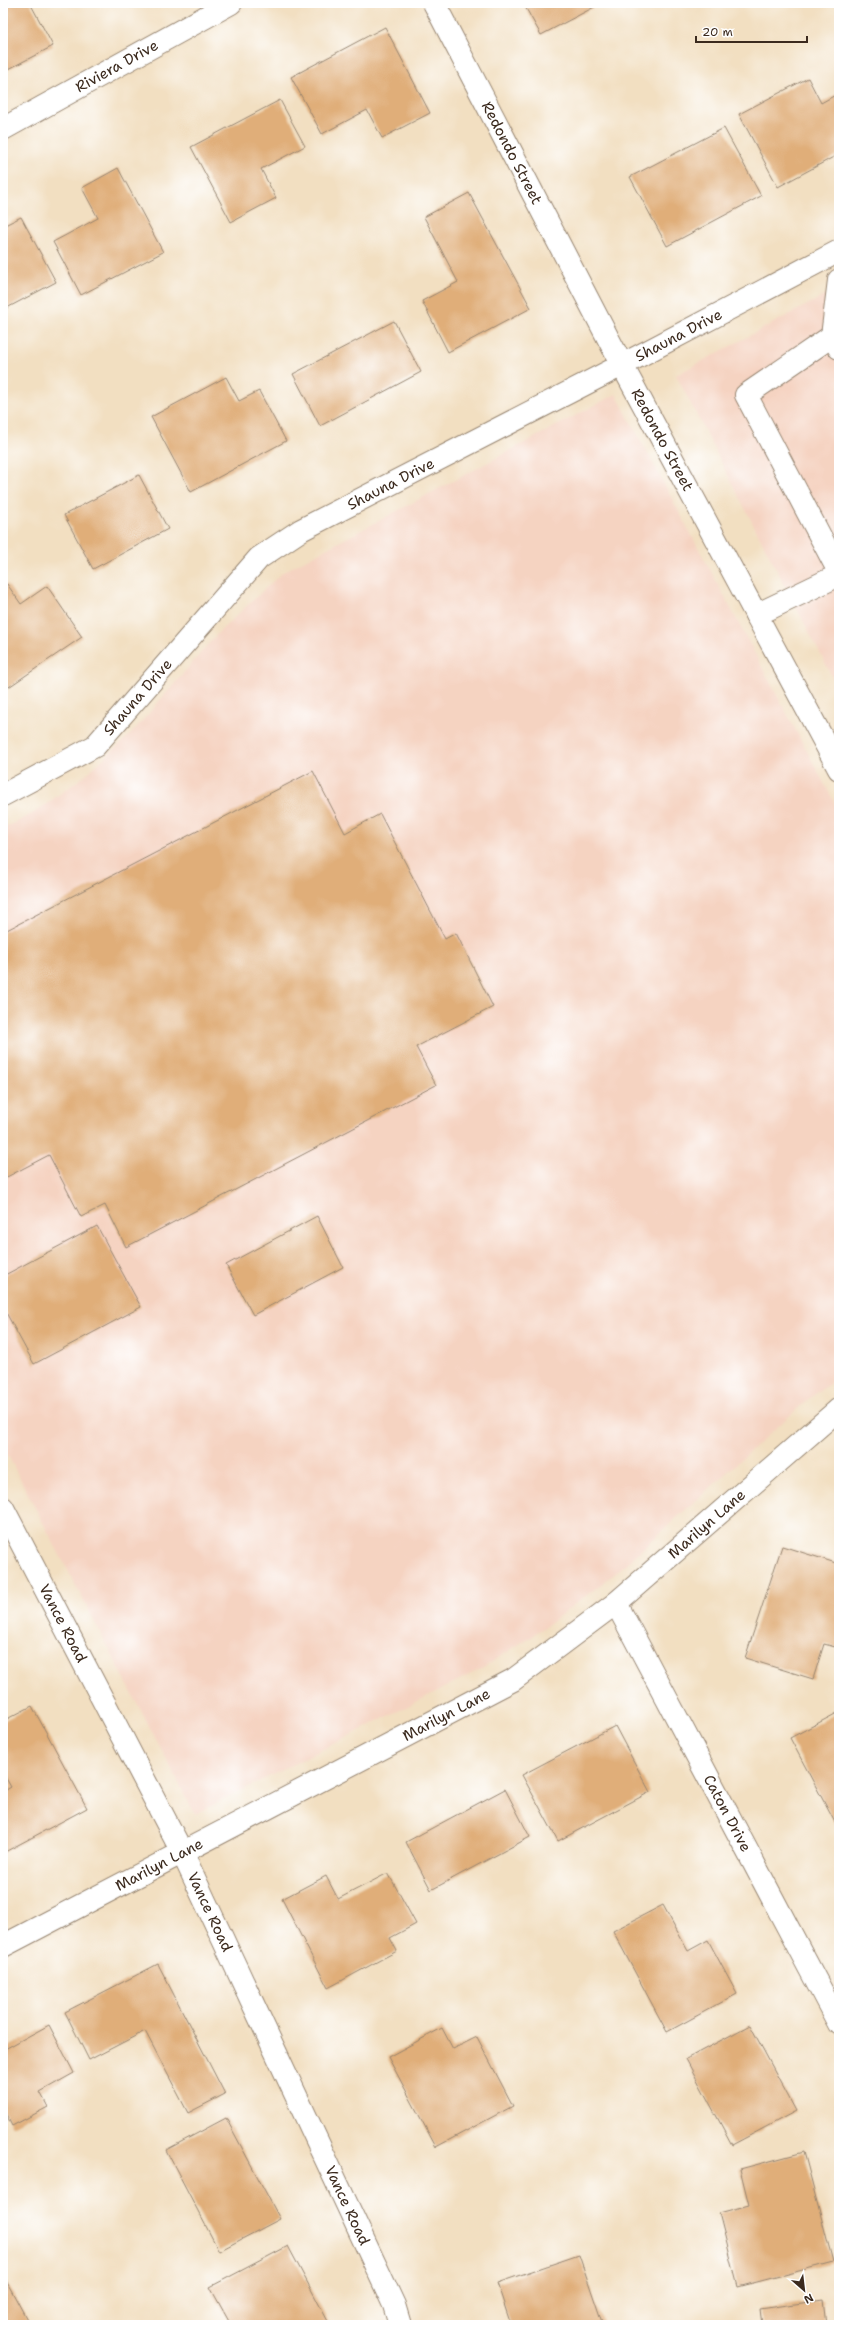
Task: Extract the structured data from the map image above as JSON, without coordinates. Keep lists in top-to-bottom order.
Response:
{
  "streets": {
    "street": [
      "Riviera Drive",
      "Redondo Street",
      "Shauna Drive",
      "Marilyn Lane",
      "Vance Road",
      "Caton Drive"
    ]
  },
  "crossings": [
    ["Redondo Street", "Shauna Drive"],
    ["Marilyn Lane", "Vance Road"],
    ["Marilyn Lane", "Caton Drive"]
  ],
  "scale_bar": "20 m",
  "north": "bottom right"
}
